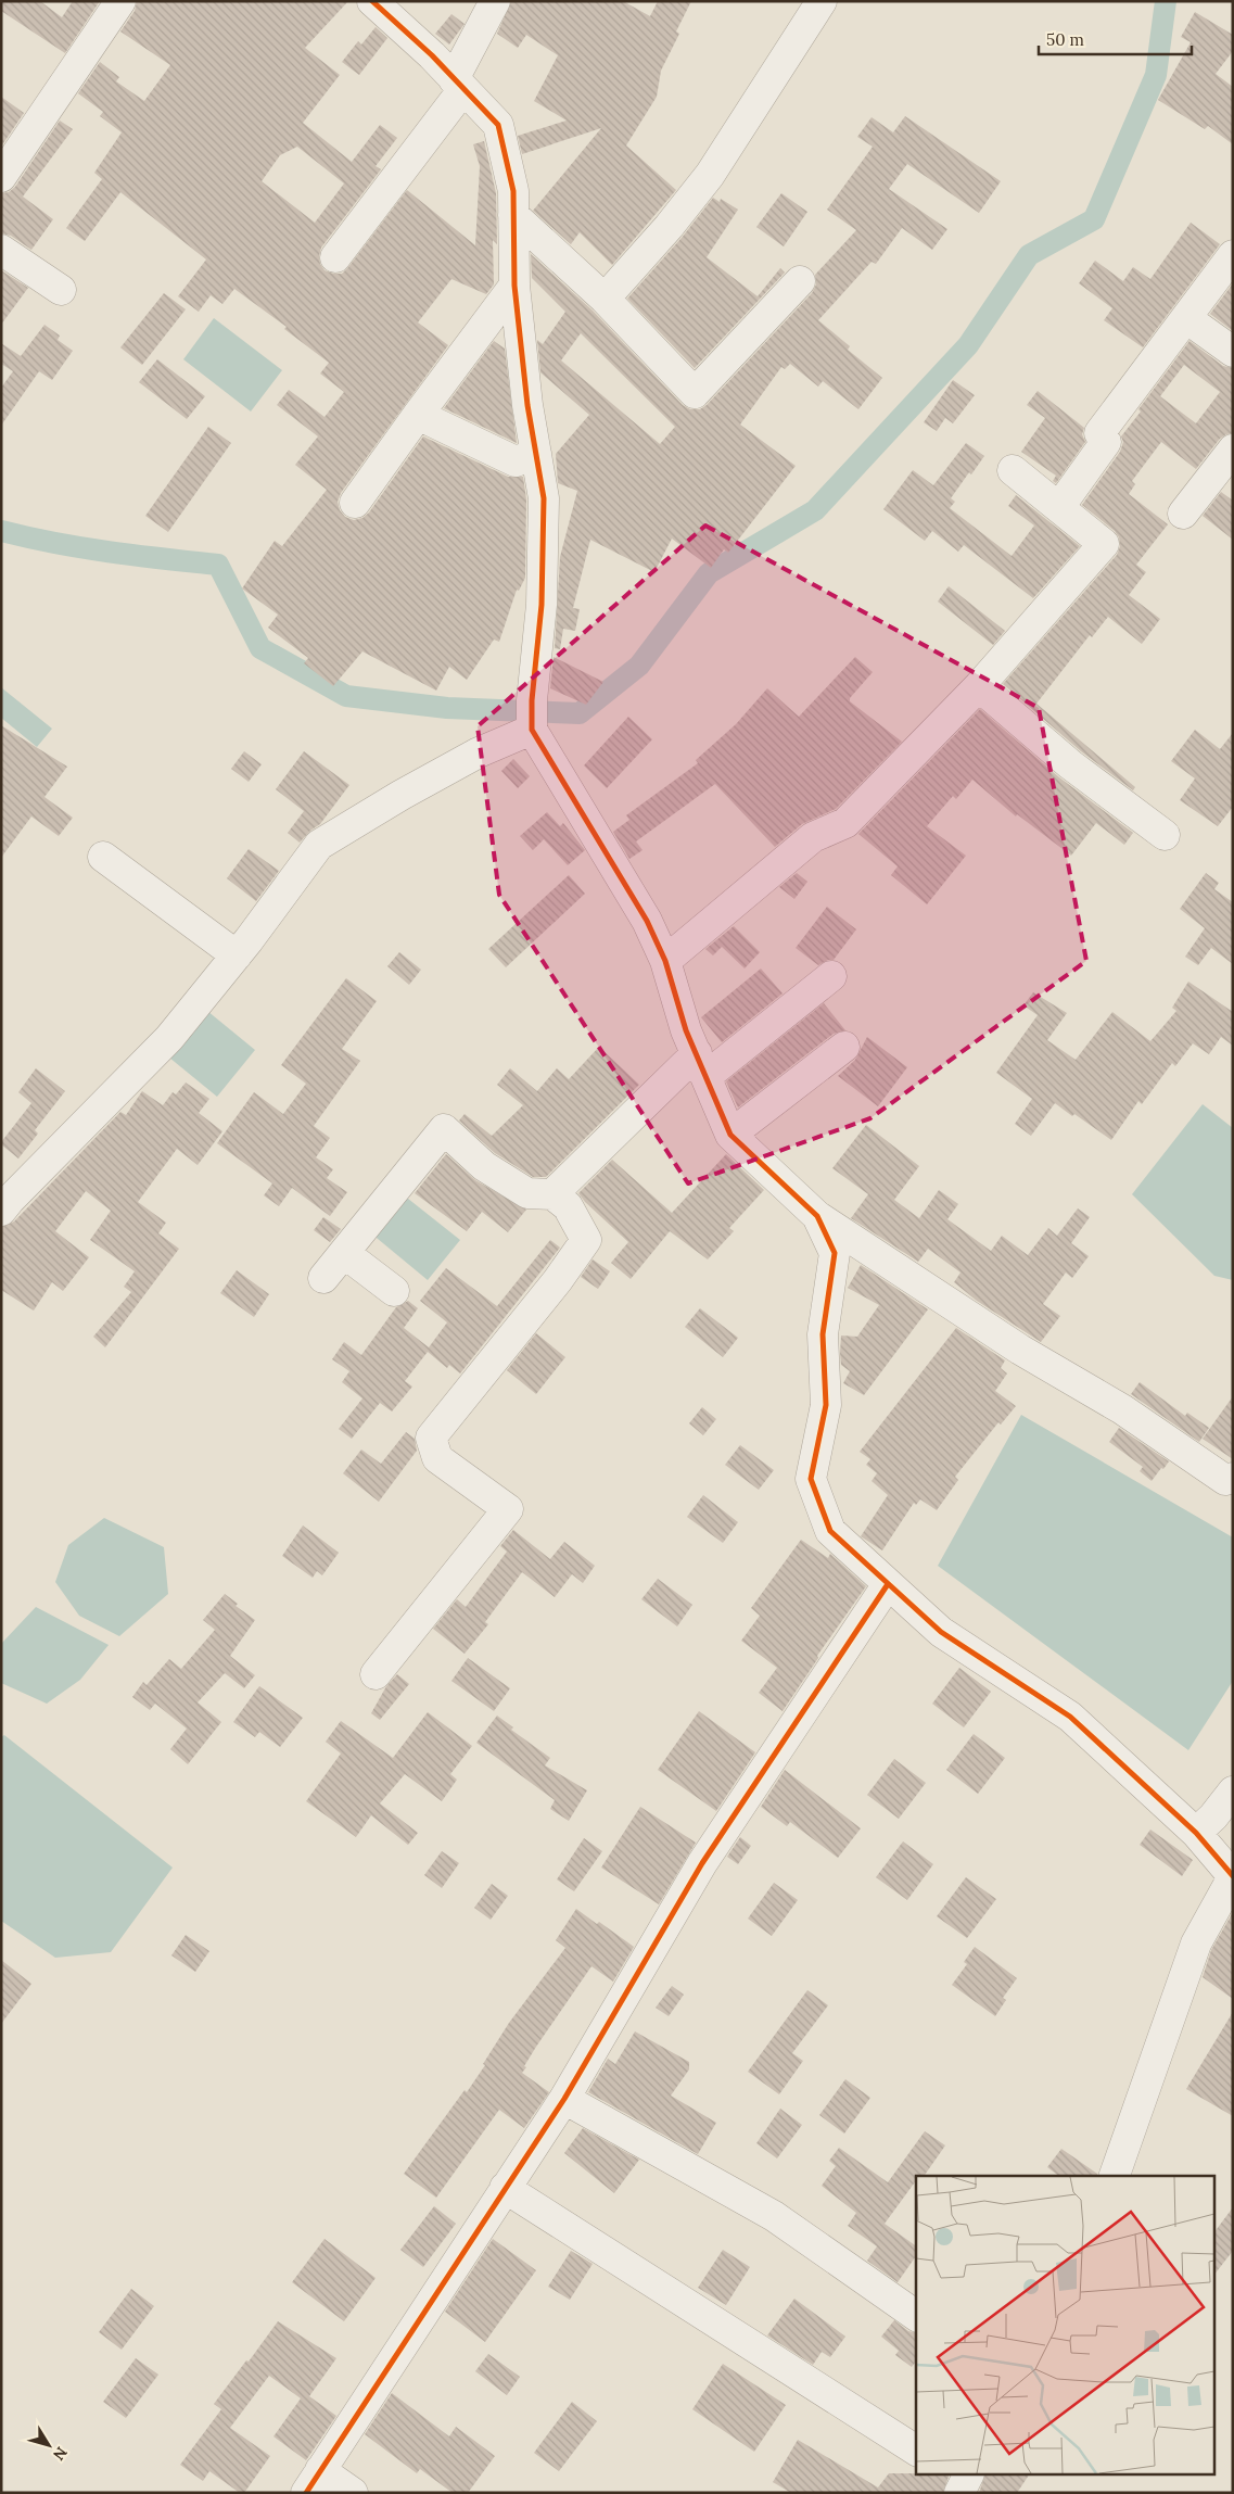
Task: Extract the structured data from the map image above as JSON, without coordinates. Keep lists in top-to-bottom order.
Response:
{
  "scale_bar": "50 m",
  "north": "bottom right"
}
